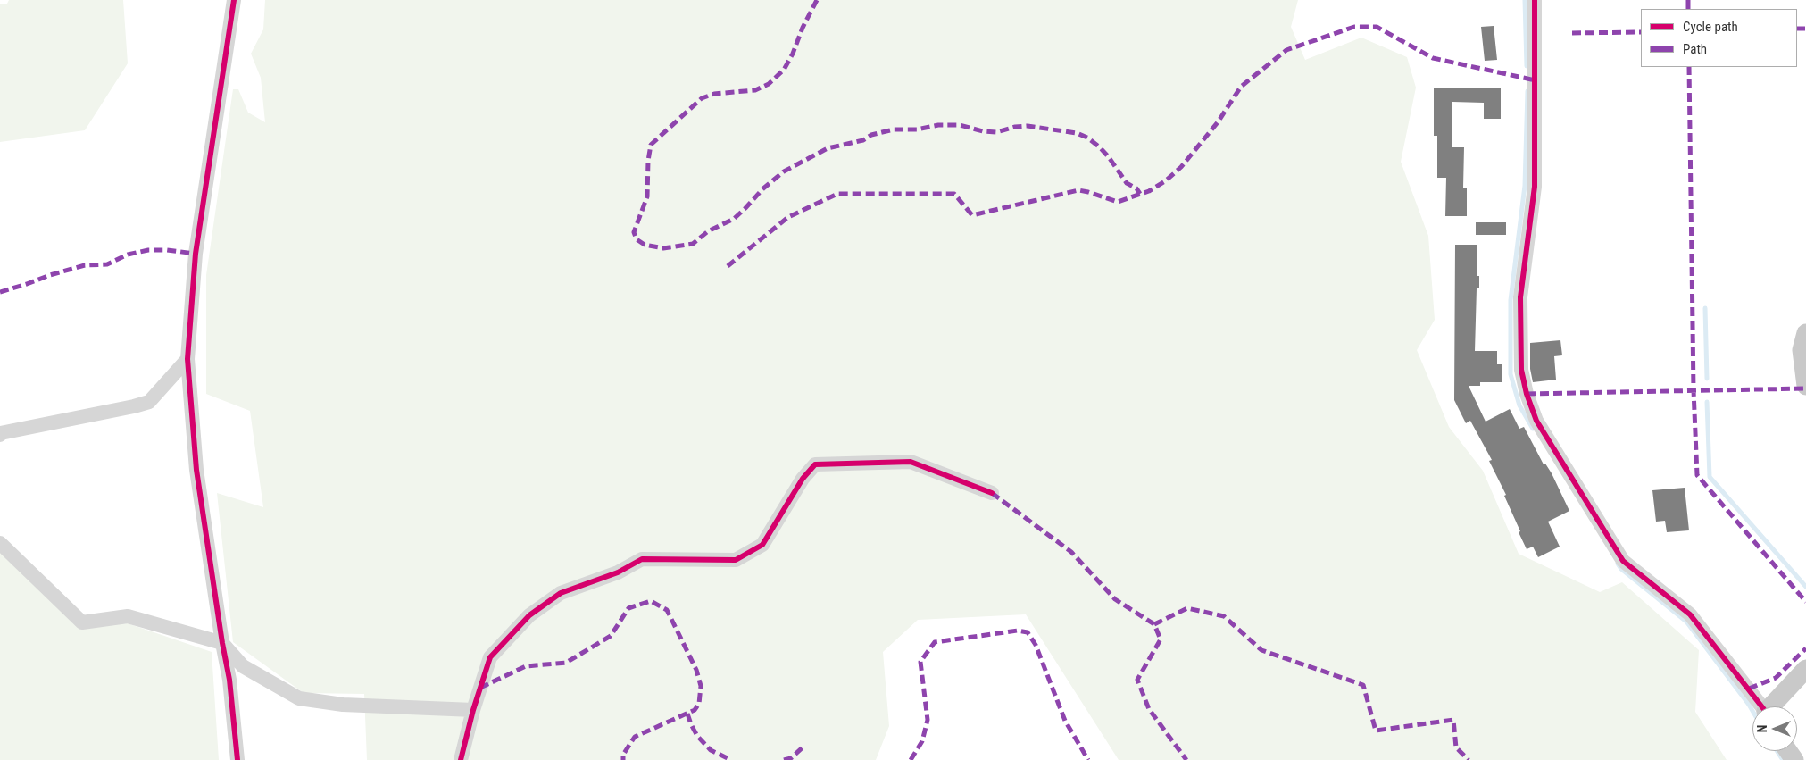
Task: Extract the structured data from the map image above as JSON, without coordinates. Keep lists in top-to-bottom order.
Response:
{
  "legend": ["Cycle path", "Path"],
  "north": "left"
}
